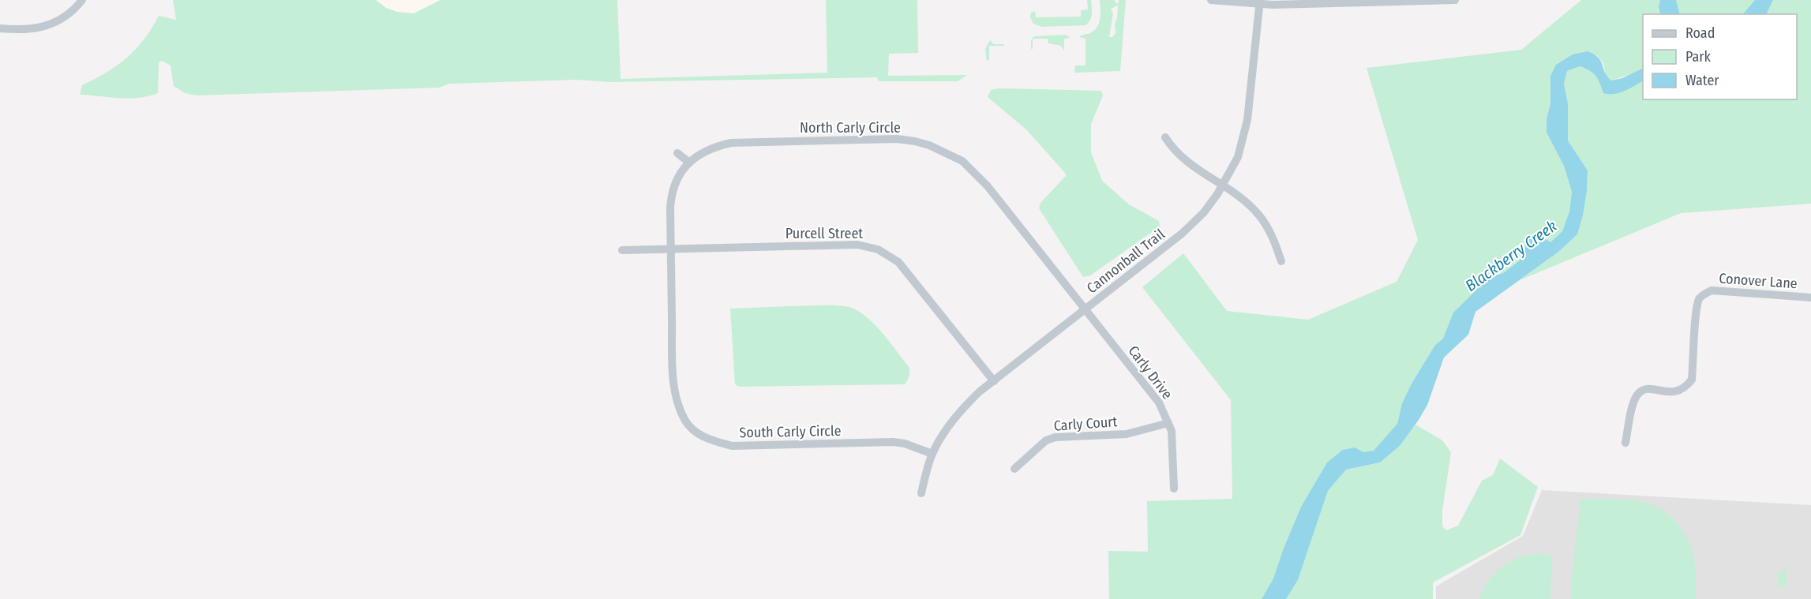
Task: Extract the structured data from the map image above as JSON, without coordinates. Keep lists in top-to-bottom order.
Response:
{
  "streets": {
    "street": [
      "North Carly Circle",
      "Purcell Street",
      "Cannonball Trail",
      "Conover Lane",
      "Carly Drive",
      "Carly Court",
      "South Carly Circle"
    ]
  },
  "crossings": [
    ["North Carly Circle", "Purcell Street"],
    ["North Carly Circle", "Cannonball Trail"],
    ["North Carly Circle", "Carly Drive"],
    ["North Carly Circle", "South Carly Circle"],
    ["Purcell Street", "Cannonball Trail"],
    ["Purcell Street", "South Carly Circle"],
    ["Cannonball Trail", "Carly Drive"],
    ["Cannonball Trail", "South Carly Circle"],
    ["Carly Drive", "Carly Court"]
  ],
  "water": ["Blackberry Creek"],
  "legend": ["Road", "Park", "Water"]
}
